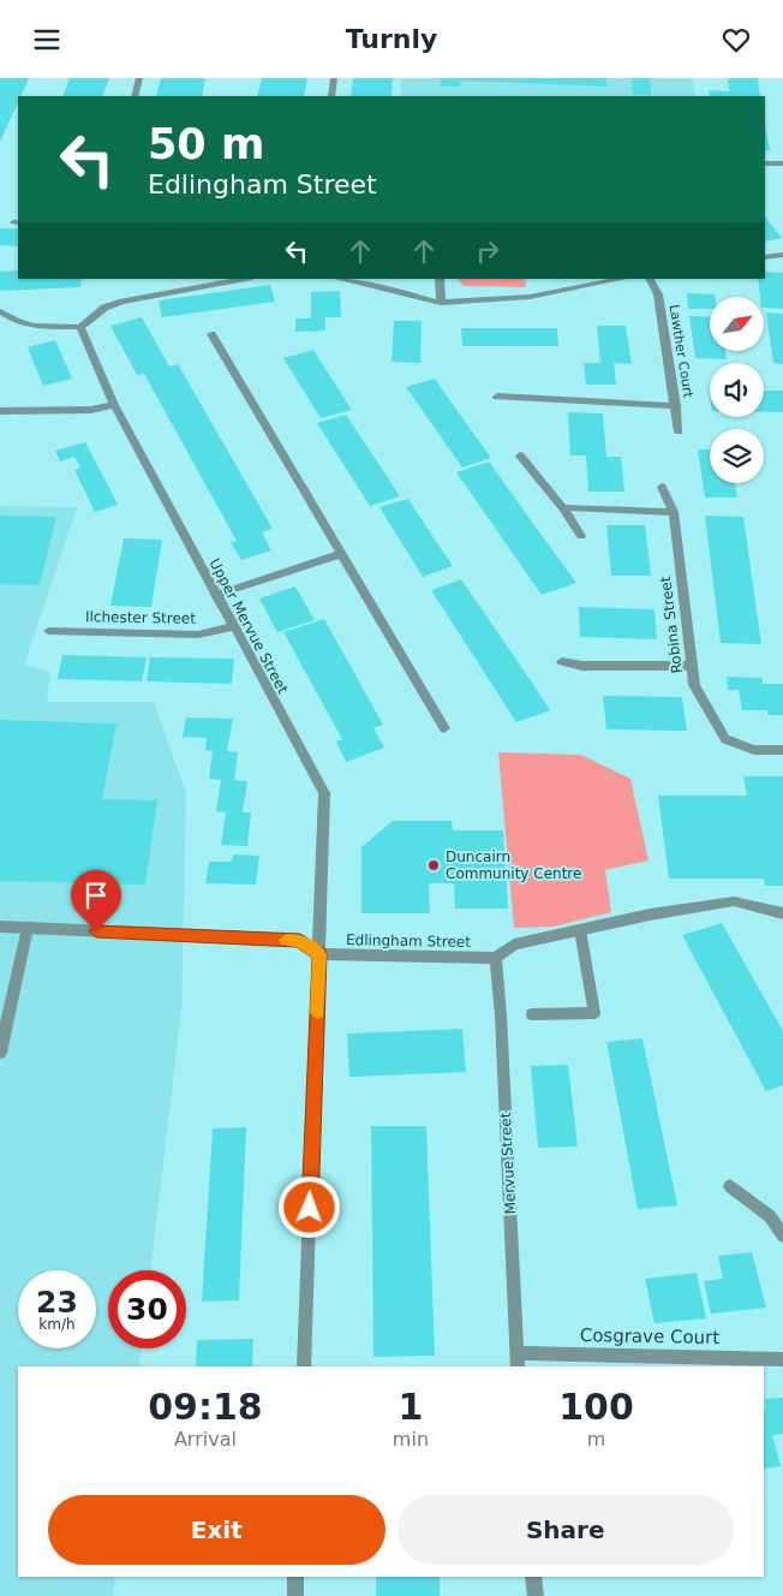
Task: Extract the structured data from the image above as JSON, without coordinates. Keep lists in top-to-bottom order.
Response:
{
  "streets": {
    "street": [
      "Lawther Court",
      "Ilchester Street",
      "Robina Street",
      "Upper Mervue Street",
      "Edlingham Street",
      "Mervue Street",
      "Cosgrave Court"
    ]
  },
  "crossings": [
    ["Ilchester Street", "Upper Mervue Street"],
    ["Upper Mervue Street", "Edlingham Street"],
    ["Edlingham Street", "Mervue Street"],
    ["Mervue Street", "Cosgrave Court"]
  ],
  "places": ["Duncairn Community Centre"],
  "north": "top right",
  "page": {
    "header": "Turnly",
    "turn": ["50 m", "Edlingham Street"],
    "speed": "23 km/h",
    "limit": "30",
    "eta": [
      "09:18",
      "Arrival",
      "1",
      "min",
      "100",
      "m"
    ],
    "buttons": ["Exit", "Share"]
  }
}
